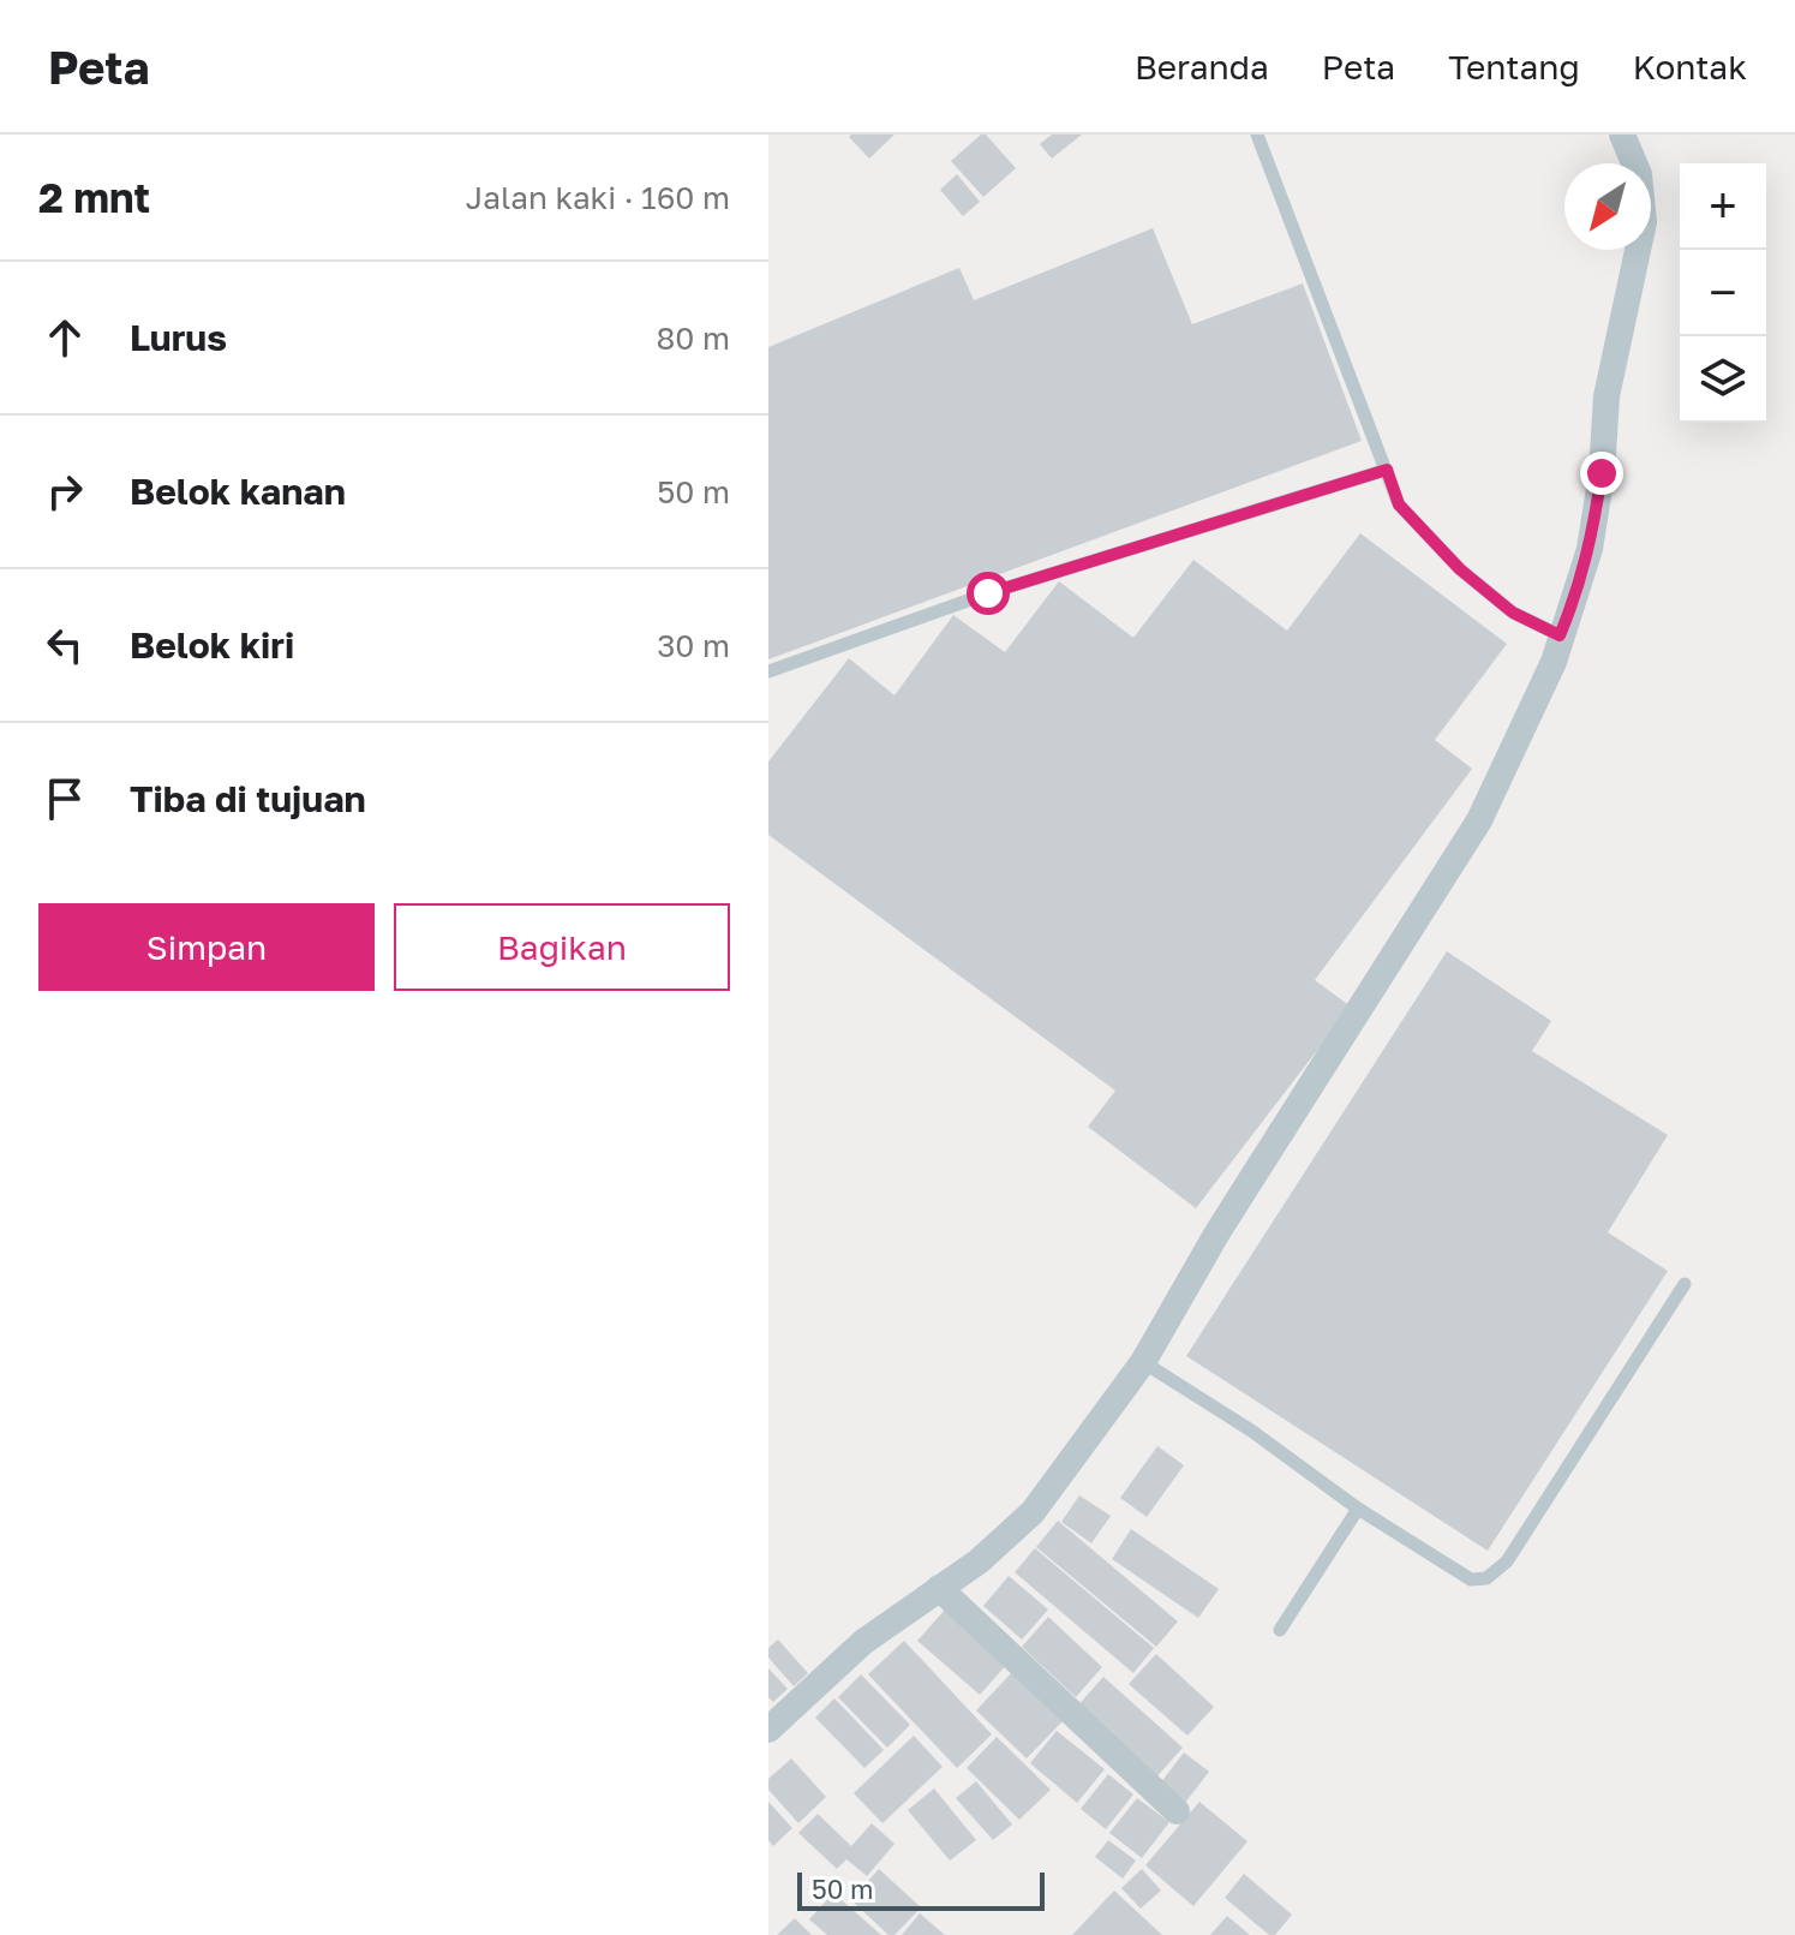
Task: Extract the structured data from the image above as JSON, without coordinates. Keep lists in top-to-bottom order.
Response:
{
  "scale_bar": "50 m",
  "north": "bottom left",
  "page": {
    "header": "Peta",
    "nav": [
      "Beranda",
      "Peta",
      "Tentang",
      "Kontak"
    ],
    "heading": ["2 mnt", "Jalan kaki · 160 m"],
    "map_buttons": ["+", "−"],
    "list": [
      ["Lurus", "80 m"],
      ["Belok kanan", "50 m"],
      ["Belok kiri", "30 m"],
      "Tiba di tujuan"
    ],
    "buttons": ["Simpan", "Bagikan"],
    "scale": "50 m"
  }
}
